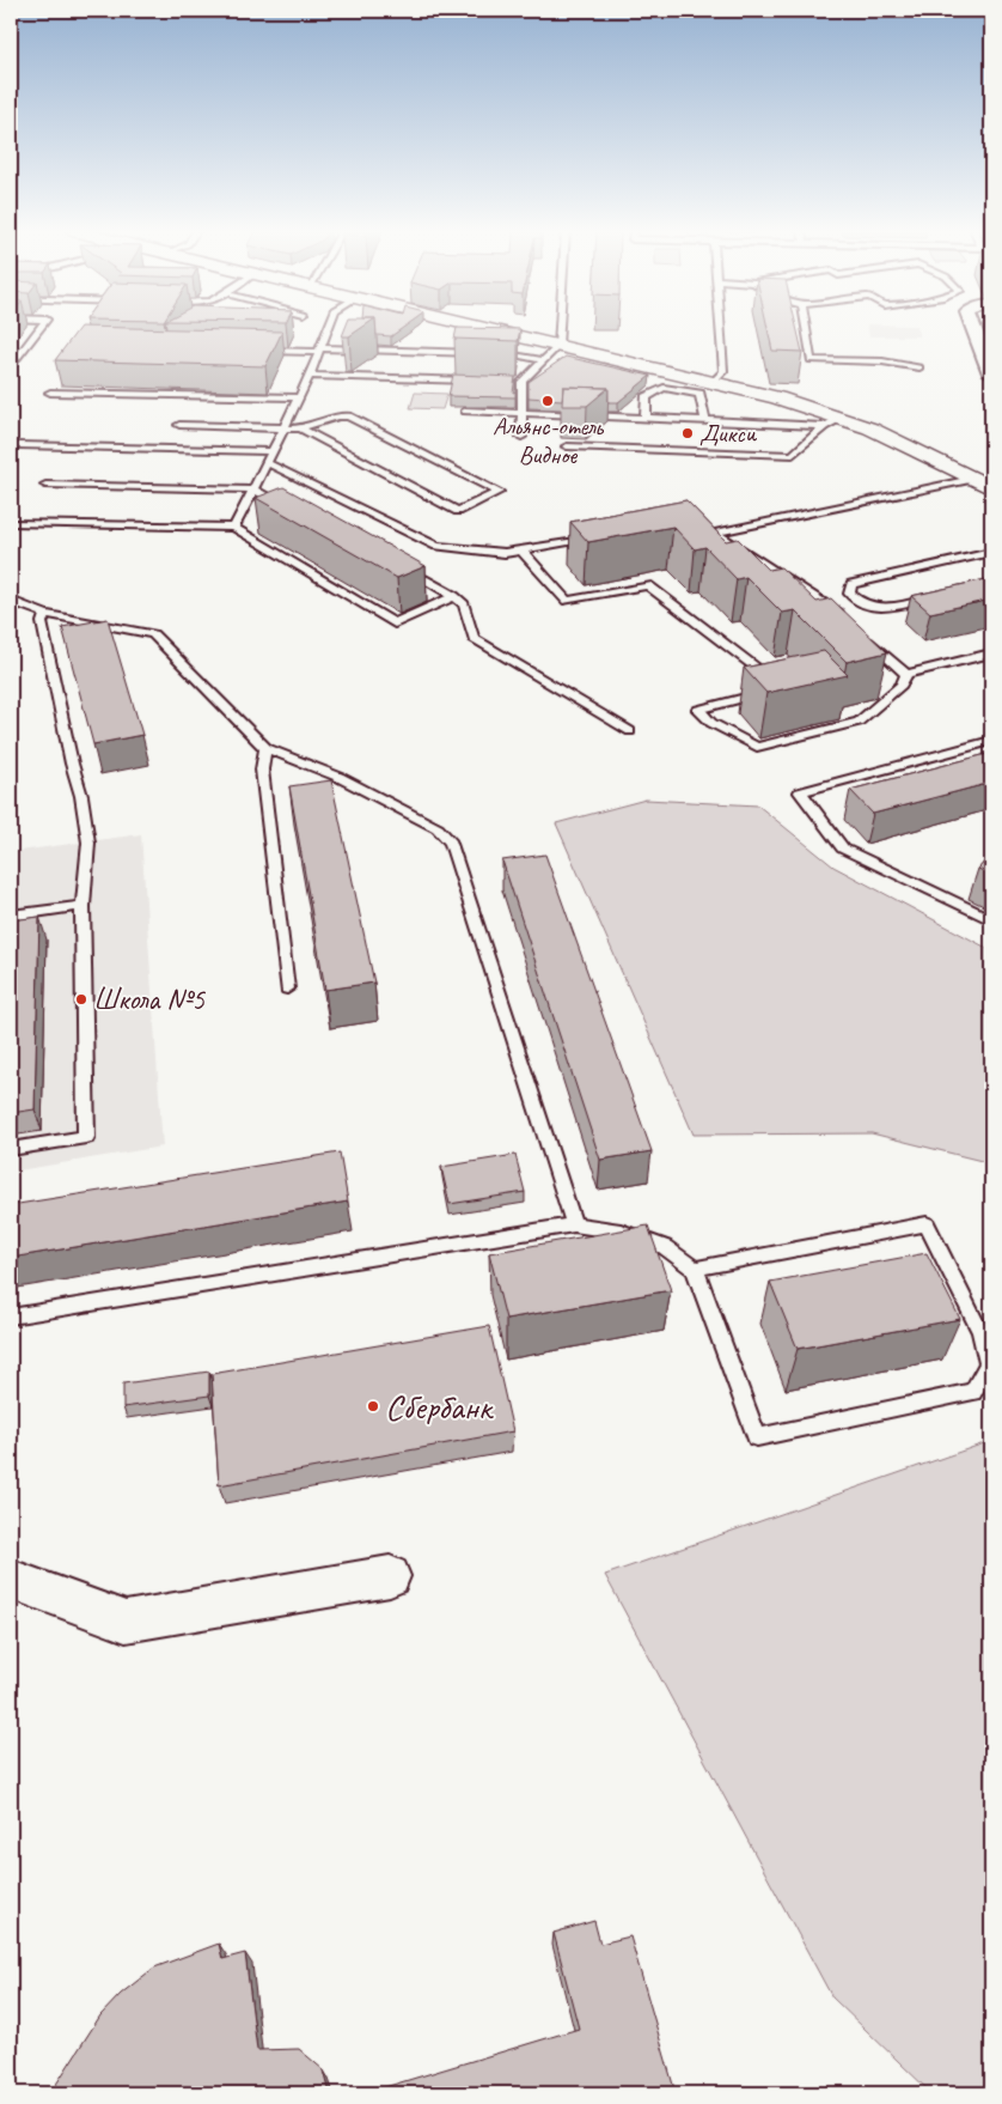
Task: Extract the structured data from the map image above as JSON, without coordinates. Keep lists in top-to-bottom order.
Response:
{
  "places": [
    "Альянс-отель Видное",
    "Дикси",
    "Школа №5",
    "Сбербанк"
  ]
}
